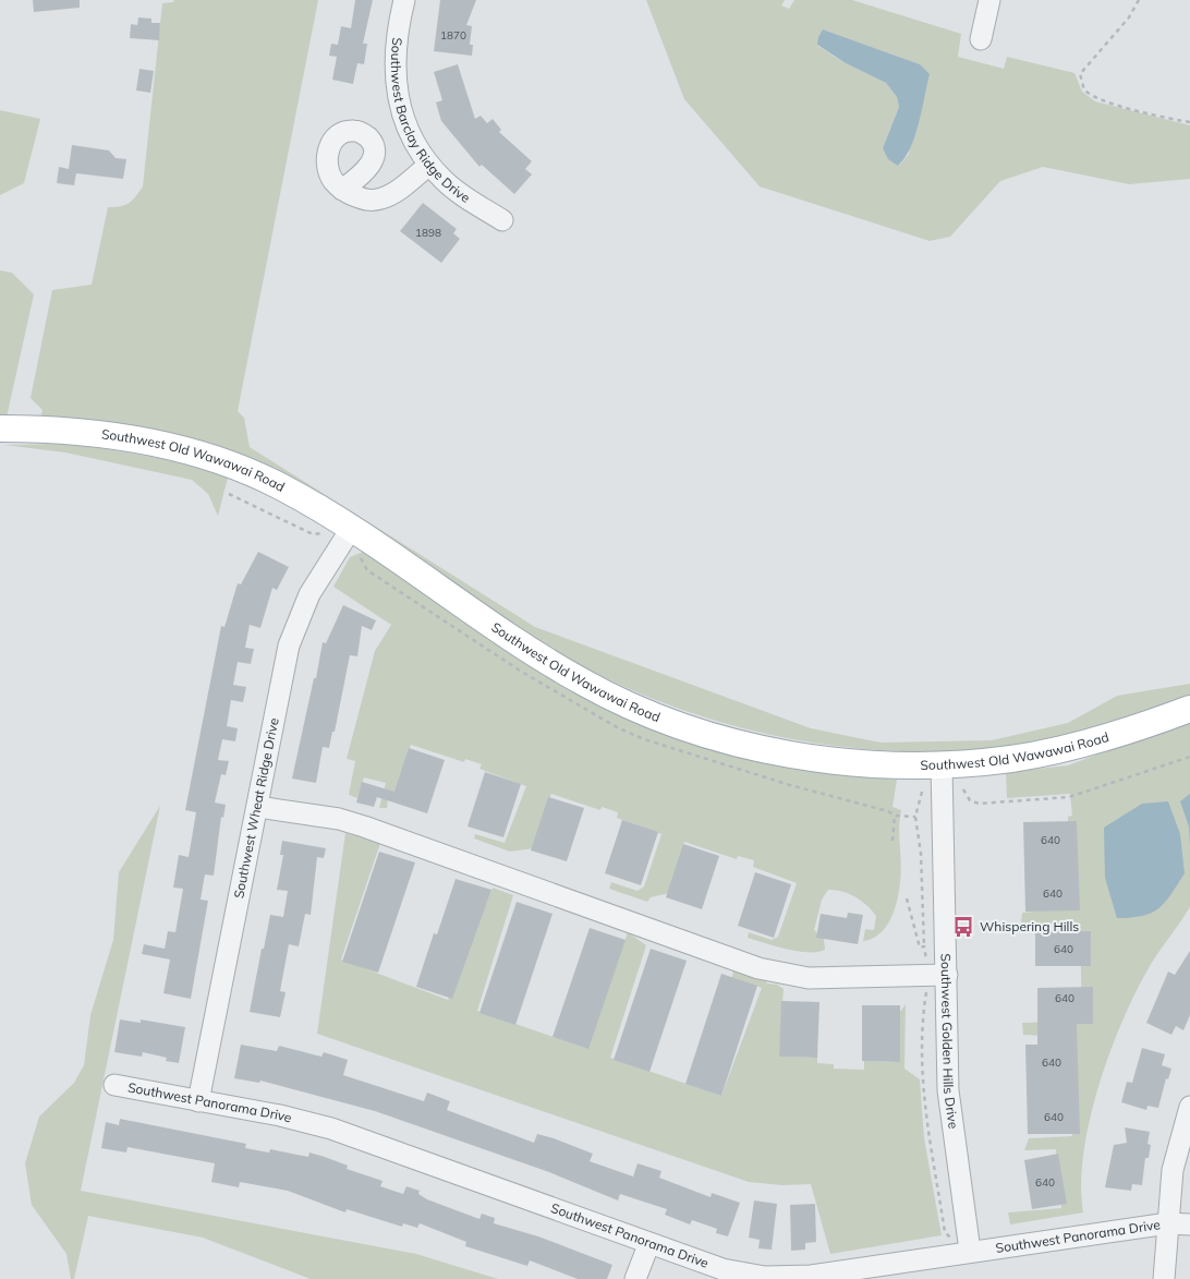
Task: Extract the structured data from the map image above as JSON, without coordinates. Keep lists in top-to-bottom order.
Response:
{
  "streets": {
    "main road": ["Southwest Old Wawawai Road"],
    "street": [
      "Southwest Barclay Ridge Drive",
      "Southwest Wheat Ridge Drive",
      "Southwest Golden Hills Drive",
      "Southwest Panorama Drive"
    ]
  },
  "crossings": [
    ["Southwest Old Wawawai Road", "Southwest Wheat Ridge Drive"],
    ["Southwest Old Wawawai Road", "Southwest Golden Hills Drive"],
    ["Southwest Wheat Ridge Drive", "Southwest Panorama Drive"],
    ["Southwest Golden Hills Drive", "Southwest Panorama Drive"]
  ],
  "places": {
    "bus stop": ["Whispering Hills"]
  },
  "house_numbers": [
    "1870",
    "1898",
    "640",
    "640",
    "640",
    "640",
    "640",
    "640",
    "640"
  ]
}
